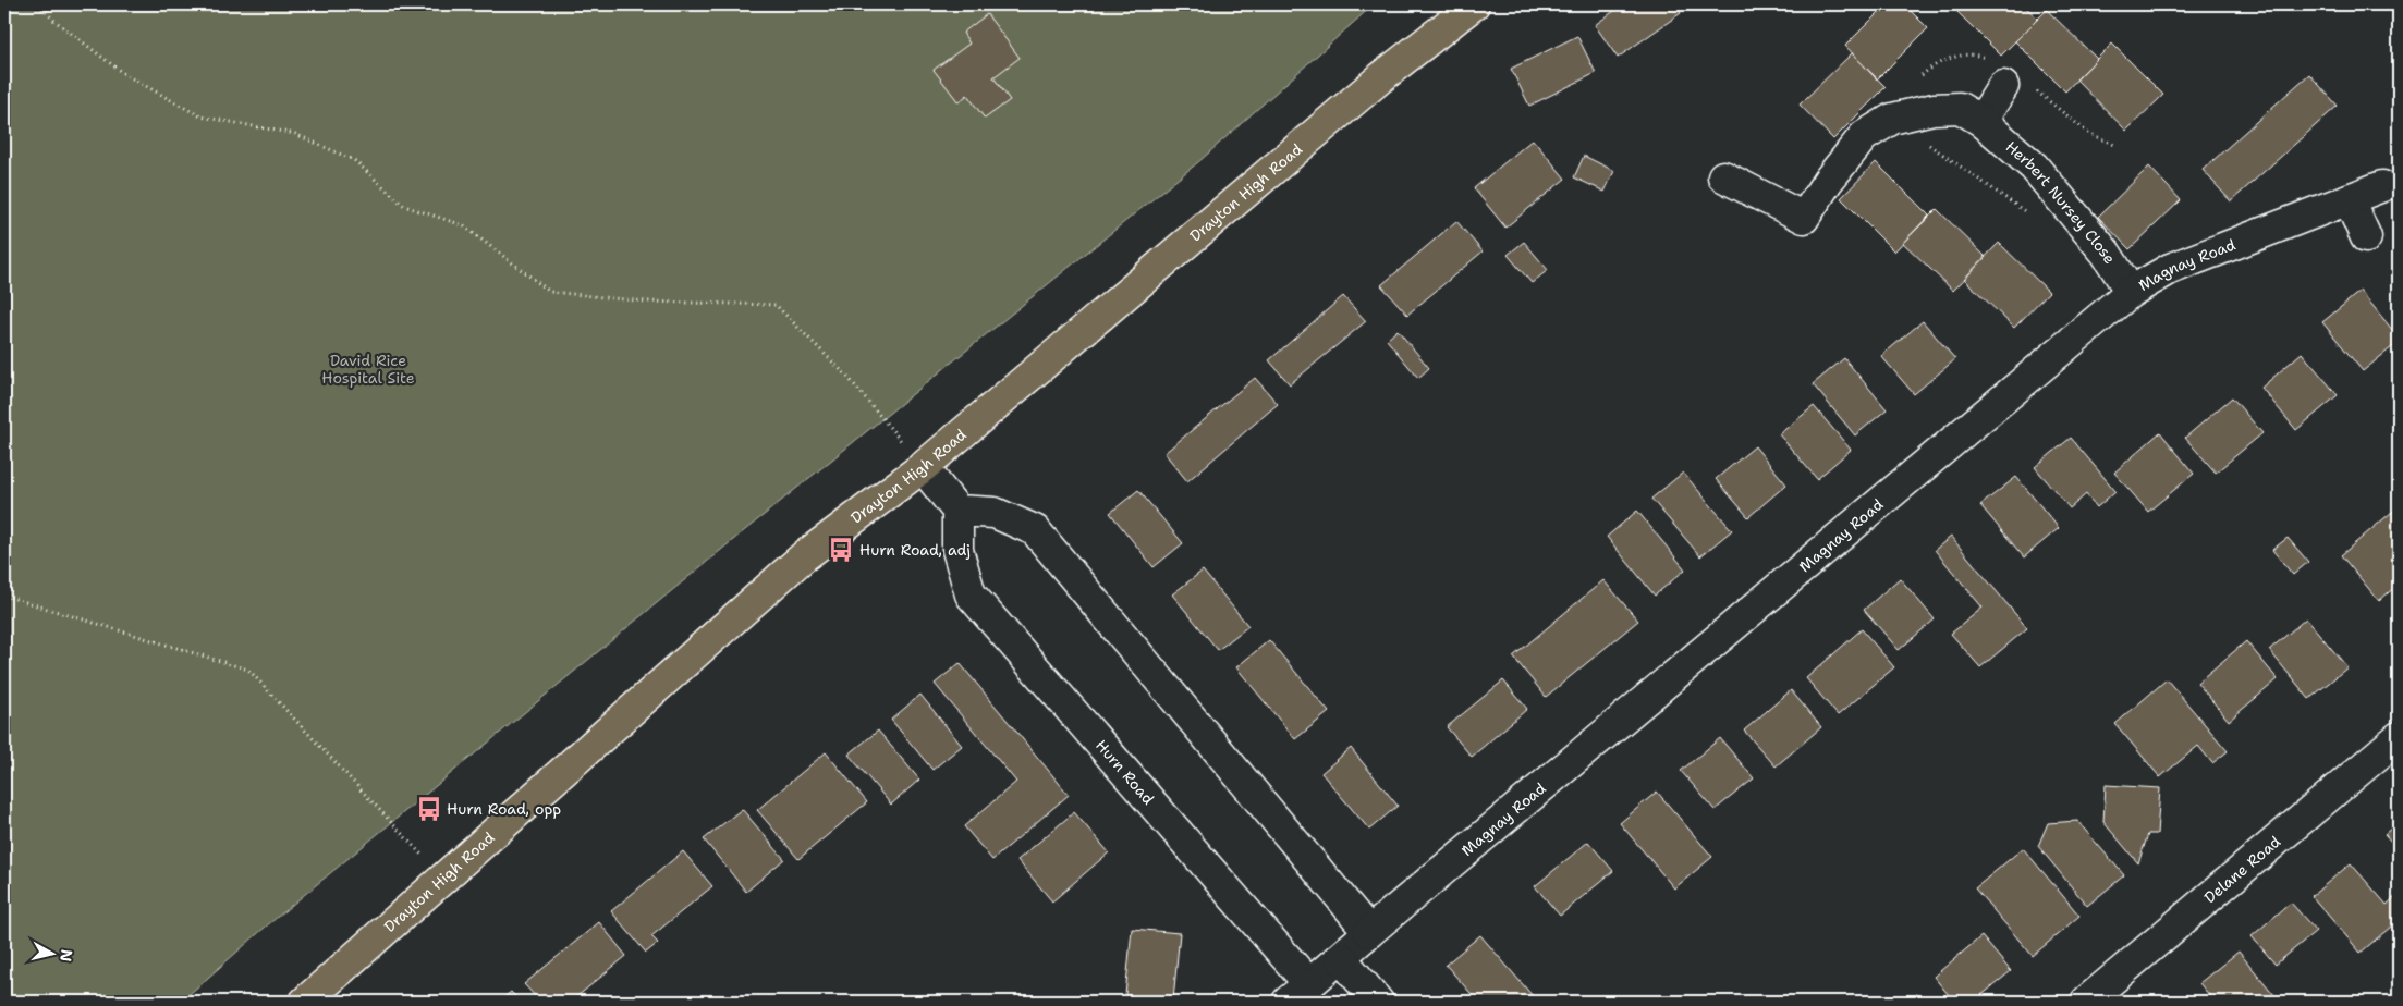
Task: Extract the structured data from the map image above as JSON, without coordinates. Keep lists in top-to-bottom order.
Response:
{
  "streets": {
    "main road": ["Drayton High Road"],
    "street": [
      "Herbert Nursey Close",
      "Magnay Road",
      "Hurn Road",
      "Delane Road"
    ]
  },
  "crossings": [
    ["Herbert Nursey Close", "Magnay Road"],
    ["Magnay Road", "Hurn Road"]
  ],
  "parks": ["David Rice Hospital Site"],
  "places": {
    "bus stop": ["Hurn Road, adj", "Hurn Road, opp"]
  },
  "north": "right"
}
